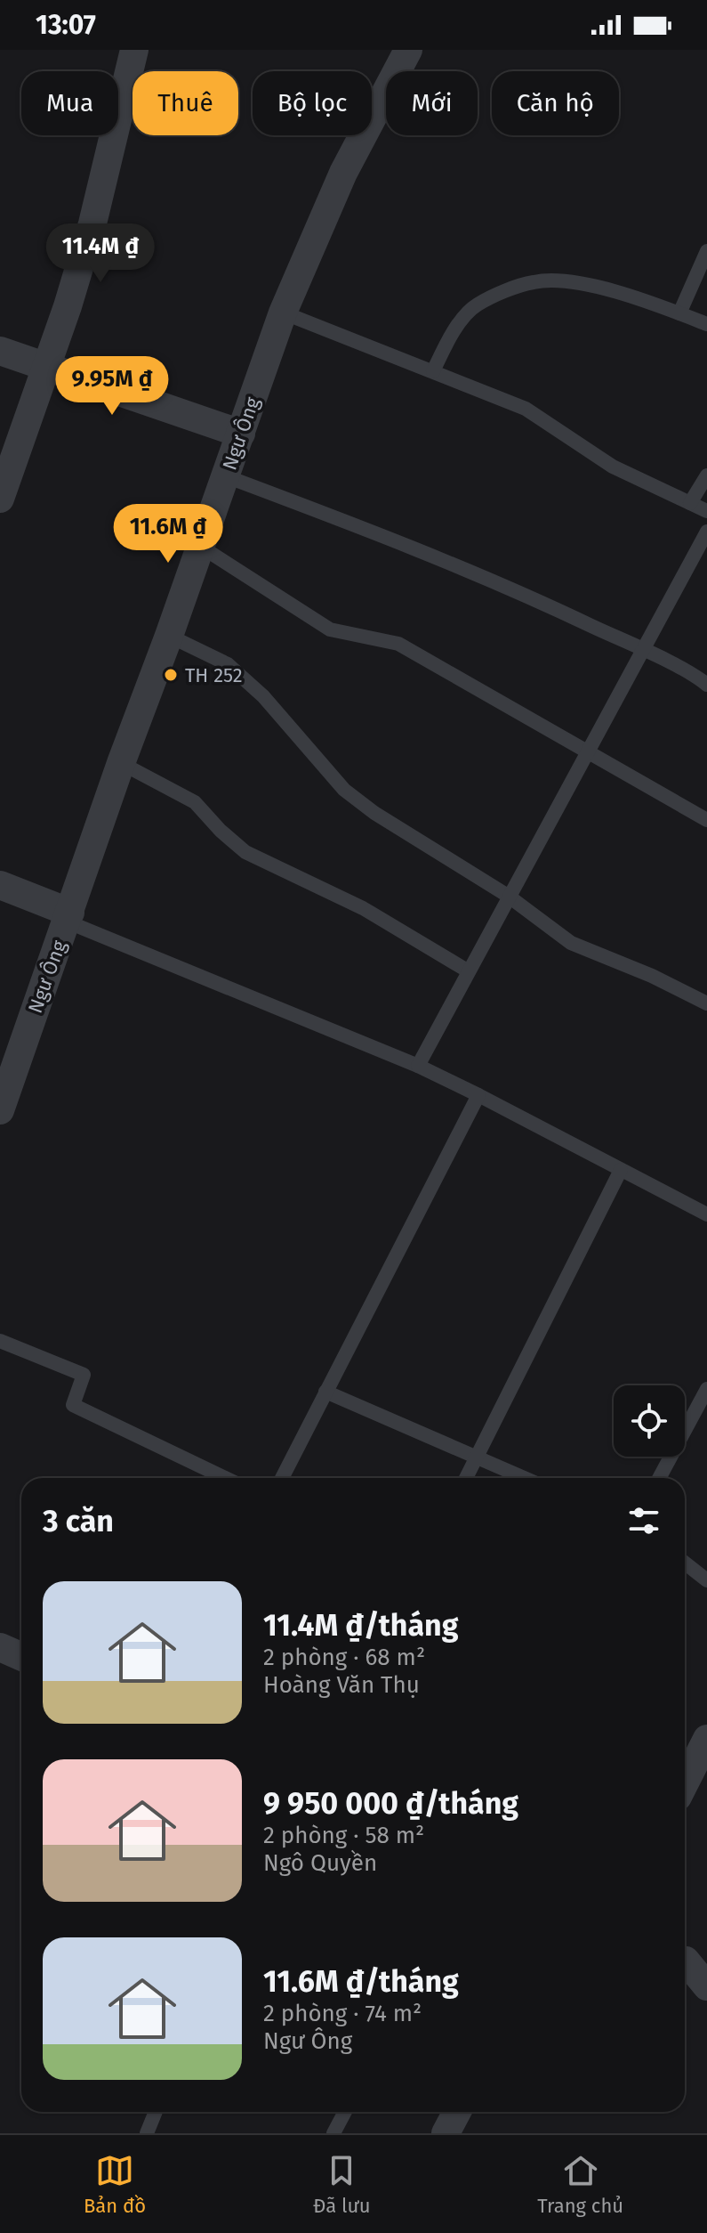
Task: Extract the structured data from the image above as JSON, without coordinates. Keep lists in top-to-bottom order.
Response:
{
  "streets": {
    "street": ["Ngư Ông"]
  },
  "places": ["TH 252"],
  "page": {
    "status": "13:07",
    "chip": [
      "Mua",
      "Thuê",
      "Bộ lọc",
      "Mới",
      "Căn hộ"
    ],
    "price": ["11.4M ₫", "9.95M ₫", "11.6M ₫"],
    "heading": "3 căn",
    "list": [
      {
        "name": "11.4M ₫/tháng",
        "note": "2 phòng · 68 m² · Hoàng Văn Thụ"
      },
      {
        "name": "9 950 000 ₫/tháng",
        "note": "2 phòng · 58 m² · Ngô Quyền"
      },
      {
        "name": "11.6M ₫/tháng",
        "note": "2 phòng · 74 m² · Ngư Ông"
      }
    ],
    "tabs": ["Bản đồ", "Đã lưu", "Trang chủ"]
  }
}
